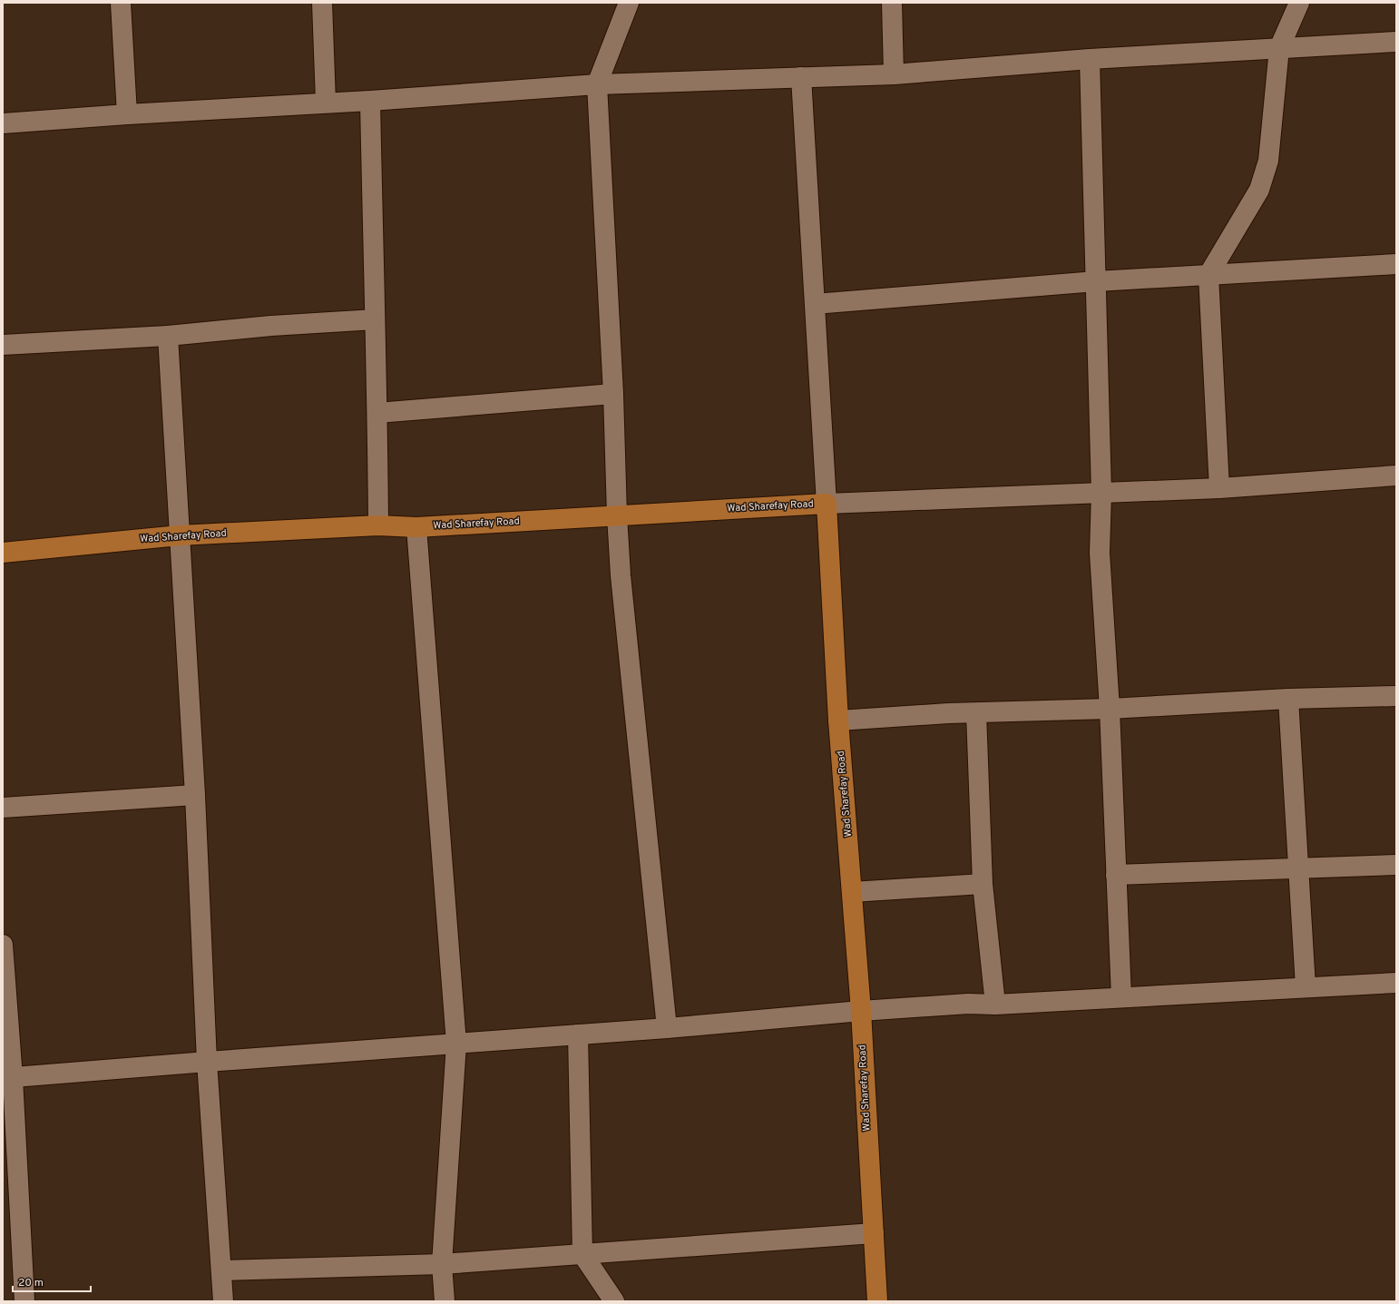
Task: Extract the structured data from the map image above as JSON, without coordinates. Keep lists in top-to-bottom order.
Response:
{
  "streets": {
    "main road": ["Wad Sharefay Road"]
  },
  "scale_bar": "20 m"
}
